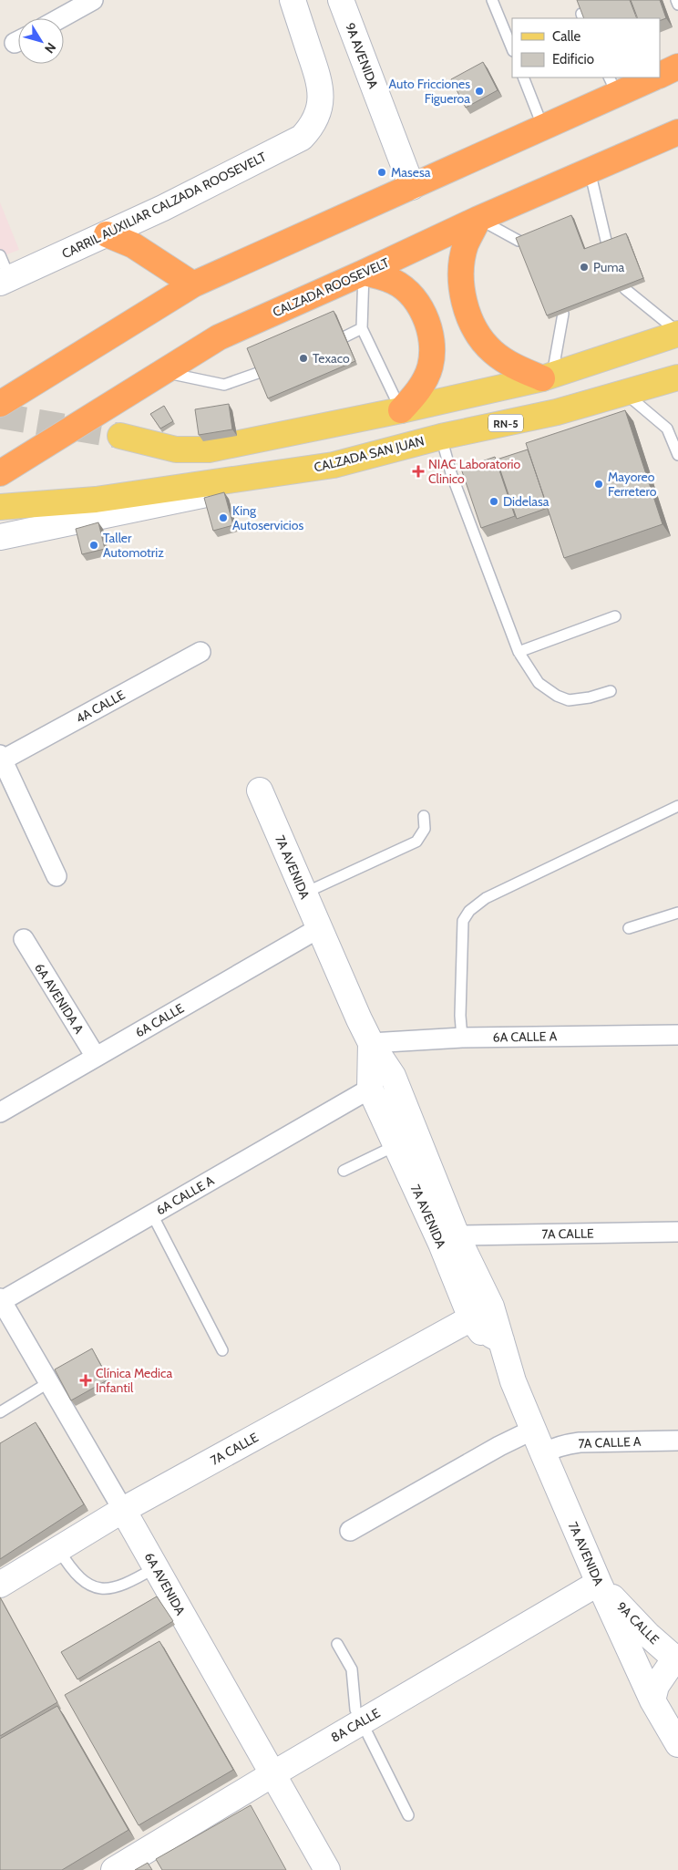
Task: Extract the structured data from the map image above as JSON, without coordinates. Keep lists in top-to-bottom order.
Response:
{
  "streets": {
    "highway": ["CALZADA ROOSEVELT"],
    "main road": [
      "9A AVENIDA",
      "CARRIL AUXILIAR CALZADA ROOSEVELT",
      "RN-5",
      "CALZADA SAN JUAN",
      "7A AVENIDA",
      "7A CALLE",
      "6A AVENIDA",
      "9A CALLE",
      "8A CALLE"
    ],
    "street": [
      "4A CALLE",
      "6A AVENIDA A",
      "6A CALLE",
      "6A CALLE A",
      "7A CALLE A"
    ]
  },
  "crossings": [
    ["7A AVENIDA", "6A CALLE"],
    ["7A AVENIDA", "6A CALLE A"],
    ["7A AVENIDA", "7A CALLE"],
    ["7A AVENIDA", "7A CALLE A"],
    ["7A AVENIDA", "9A CALLE"],
    ["7A AVENIDA", "8A CALLE"],
    ["6A AVENIDA A", "6A CALLE"],
    ["6A CALLE A", "6A AVENIDA"],
    ["7A CALLE", "6A AVENIDA"],
    ["6A AVENIDA", "8A CALLE"],
    ["9A CALLE", "8A CALLE"]
  ],
  "places": {
    "other": [
      "Auto Fricciones Figueroa",
      "Masesa",
      "Puma",
      "Texaco",
      "Mayoreo Ferretero",
      "Didelasa",
      "King Autoservicios",
      "Taller Automotriz"
    ],
    "health": ["NIAC Laboratorio Clinico", "Clínica Medica Infantil"]
  },
  "legend": ["Calle", "Edificio"],
  "north": "bottom right"
}
